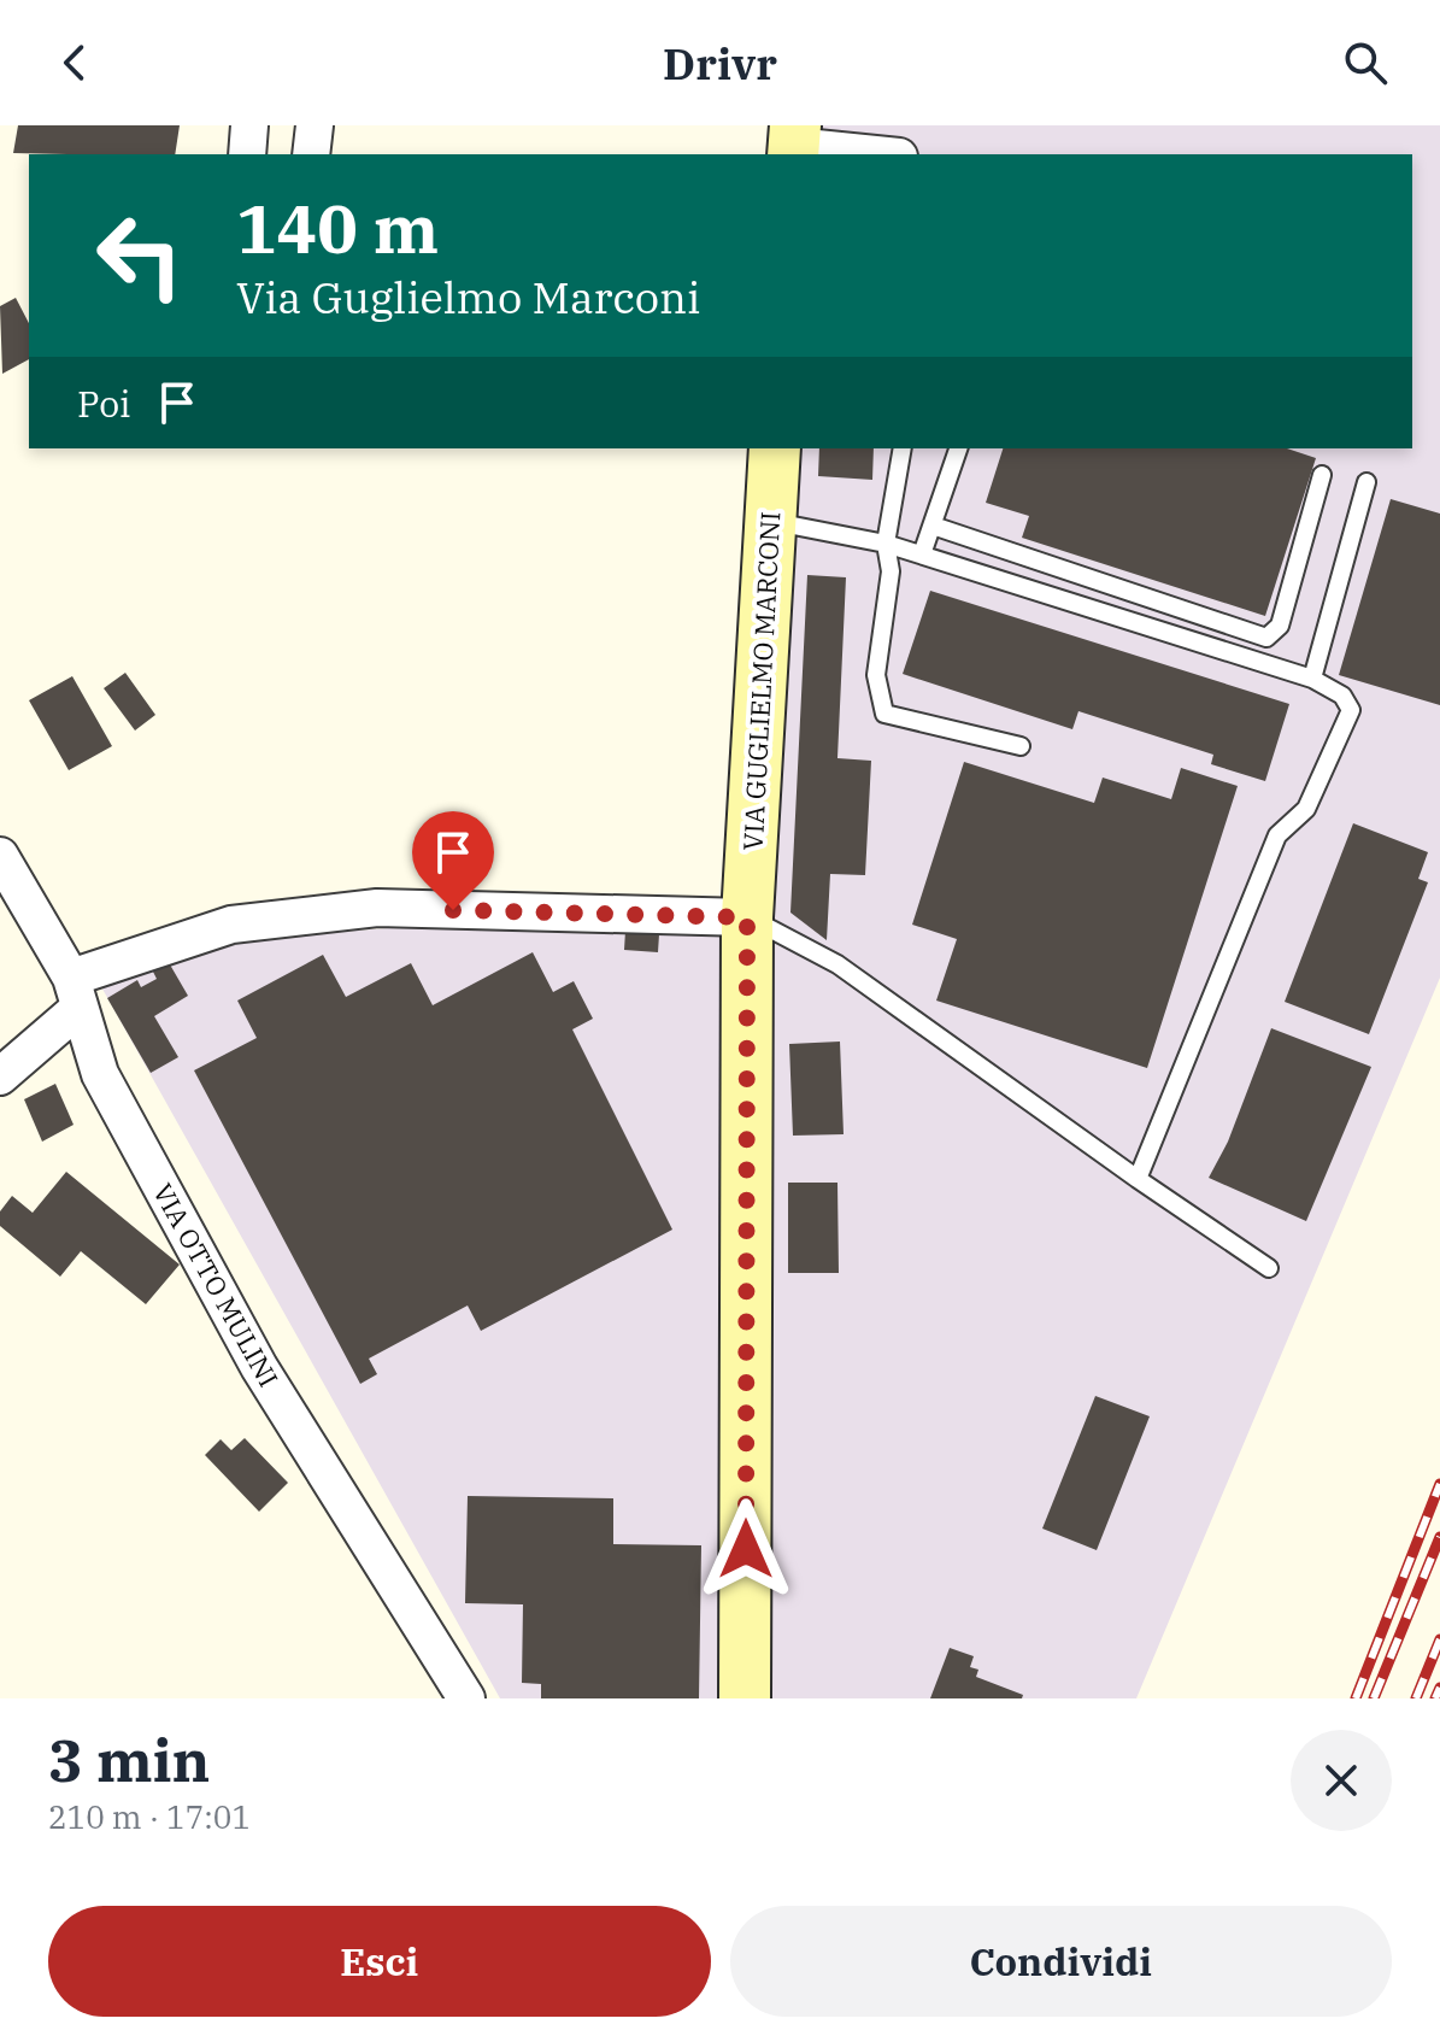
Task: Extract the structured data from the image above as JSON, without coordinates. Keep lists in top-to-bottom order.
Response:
{
  "streets": {
    "street": ["VIA GUGLIELMO MARCONI", "VIA OTTO MULINI"]
  },
  "page": {
    "header": "Drivr",
    "turn": ["140 m", "Via Guglielmo Marconi"],
    "then": "Poi",
    "heading": ["3 min", "210 m · 17:01"],
    "buttons": ["Esci", "Condividi"]
  }
}
